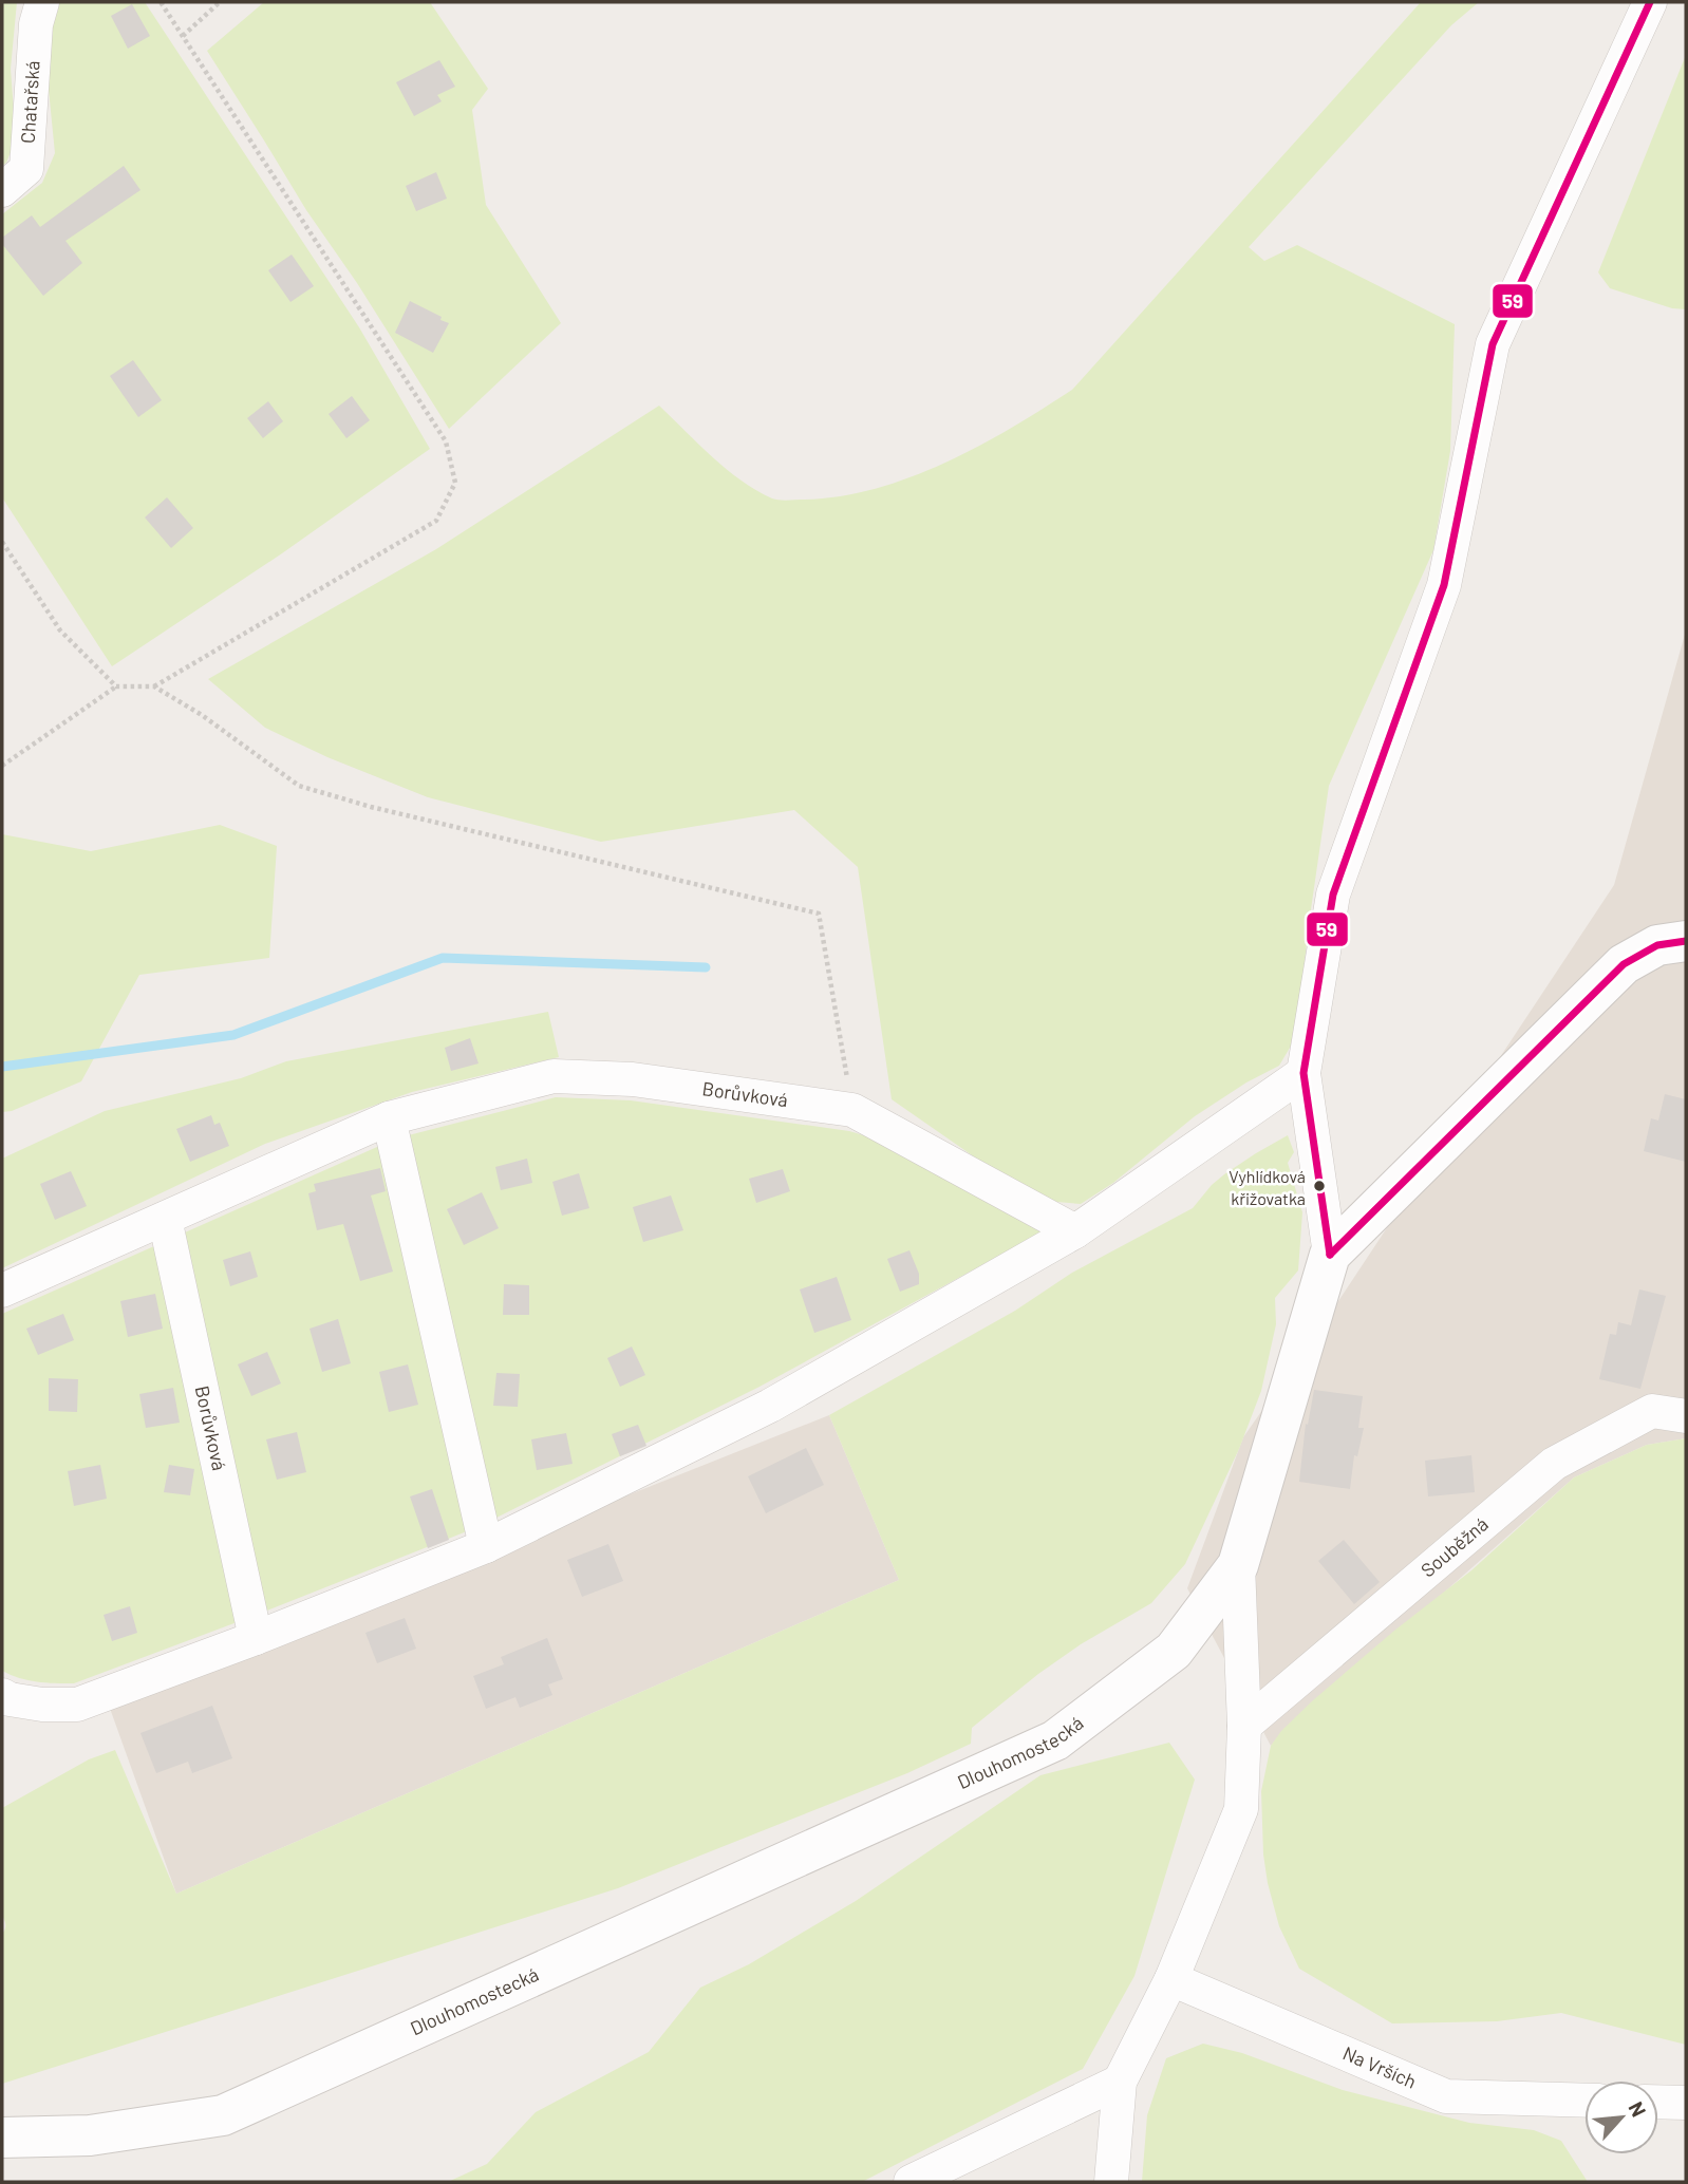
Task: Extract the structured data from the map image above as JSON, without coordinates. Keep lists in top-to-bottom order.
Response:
{
  "streets": {
    "street": [
      "Chatařská",
      "Borůvková",
      "Souběžná",
      "Dlouhomostecká",
      "Na Vrších"
    ]
  },
  "places": ["Vyhlídková křižovatka"],
  "lines": ["transit line 59"],
  "north": "top right"
}
